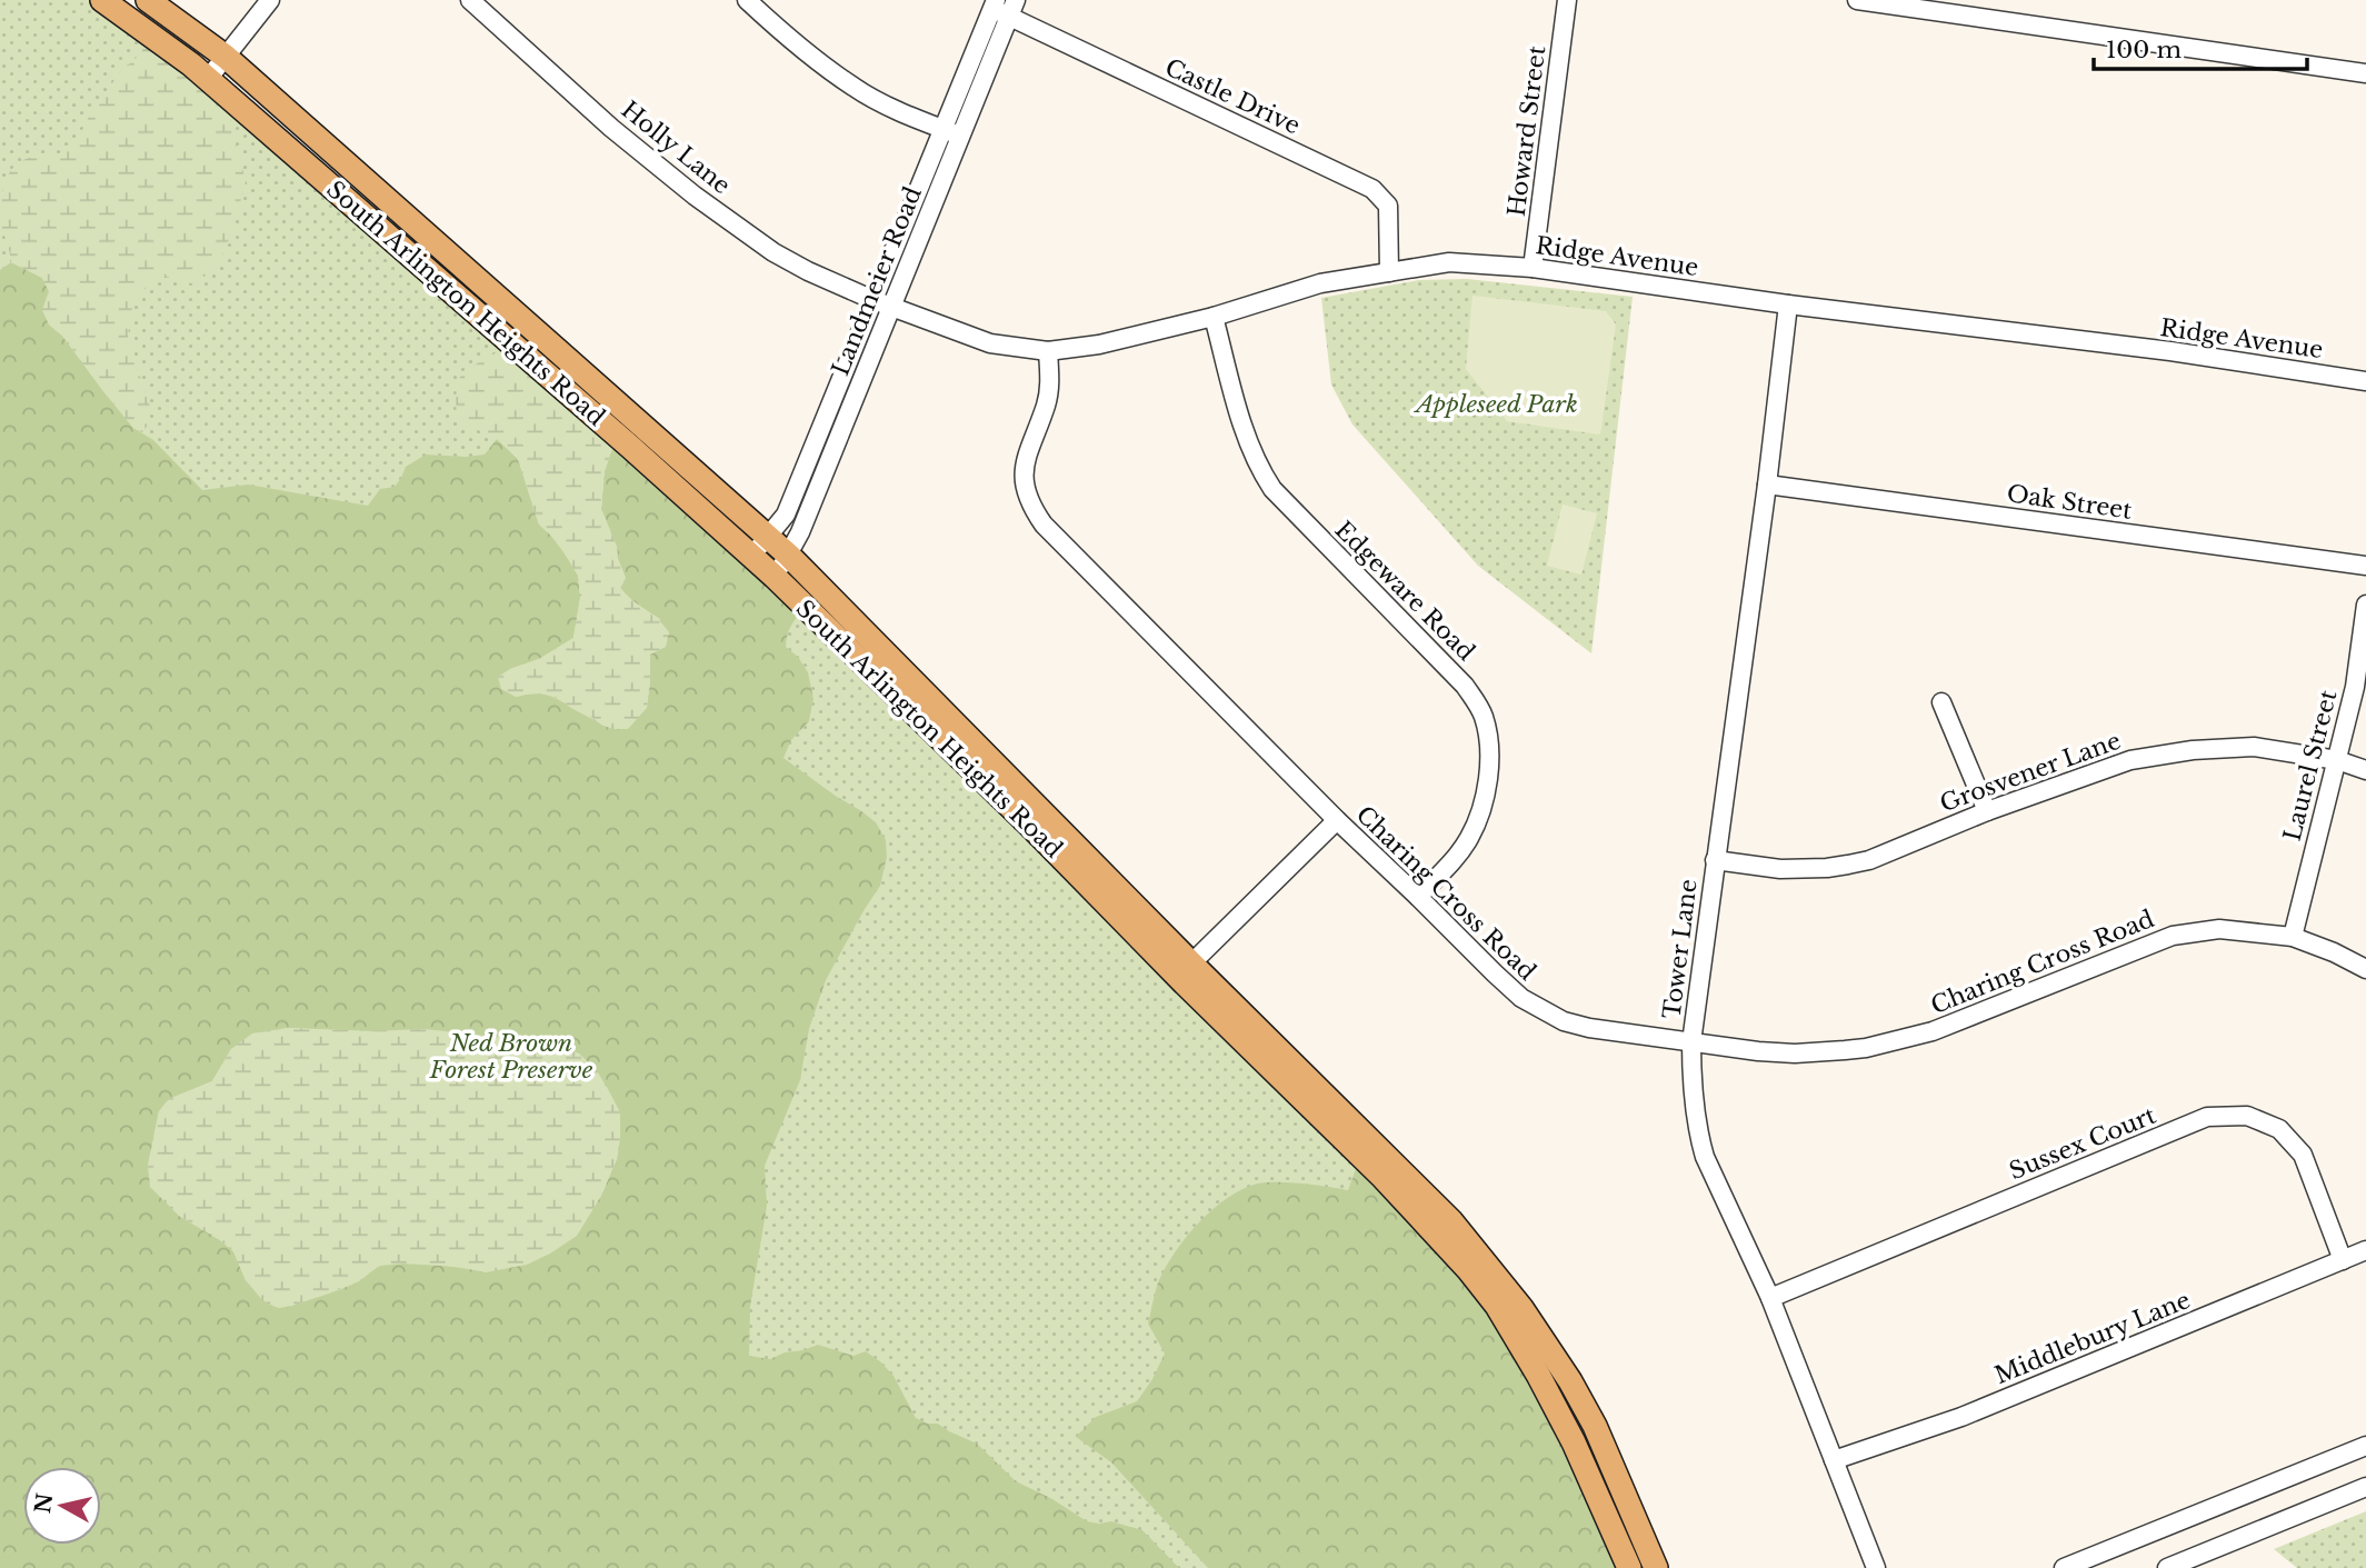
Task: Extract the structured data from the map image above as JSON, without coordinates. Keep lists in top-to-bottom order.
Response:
{
  "streets": {
    "main road": ["South Arlington Heights Road"],
    "street": [
      "Castle Drive",
      "Howard Street",
      "Holly Lane",
      "Ridge Avenue",
      "Landmeier Road",
      "Oak Street",
      "Edgeware Road",
      "Laurel Street",
      "Grosvener Lane",
      "Charing Cross Road",
      "Tower Lane",
      "Sussex Court",
      "Middlebury Lane"
    ]
  },
  "crossings": [
    ["Castle Drive", "Ridge Avenue"],
    ["Castle Drive", "Landmeier Road"],
    ["Howard Street", "Ridge Avenue"],
    ["Holly Lane", "Ridge Avenue"],
    ["Holly Lane", "Landmeier Road"],
    ["Ridge Avenue", "Landmeier Road"],
    ["Ridge Avenue", "Edgeware Road"],
    ["Ridge Avenue", "Charing Cross Road"],
    ["Ridge Avenue", "Tower Lane"],
    ["Landmeier Road", "South Arlington Heights Road"],
    ["Oak Street", "Tower Lane"],
    ["Edgeware Road", "Charing Cross Road"],
    ["Laurel Street", "Grosvener Lane"],
    ["Laurel Street", "Charing Cross Road"],
    ["Grosvener Lane", "Tower Lane"],
    ["Charing Cross Road", "Tower Lane"],
    ["Tower Lane", "Sussex Court"],
    ["Tower Lane", "Middlebury Lane"],
    ["Sussex Court", "Middlebury Lane"]
  ],
  "parks": ["Appleseed Park", "Ned Brown Forest Preserve"],
  "scale_bar": "100 m",
  "north": "left"
}
